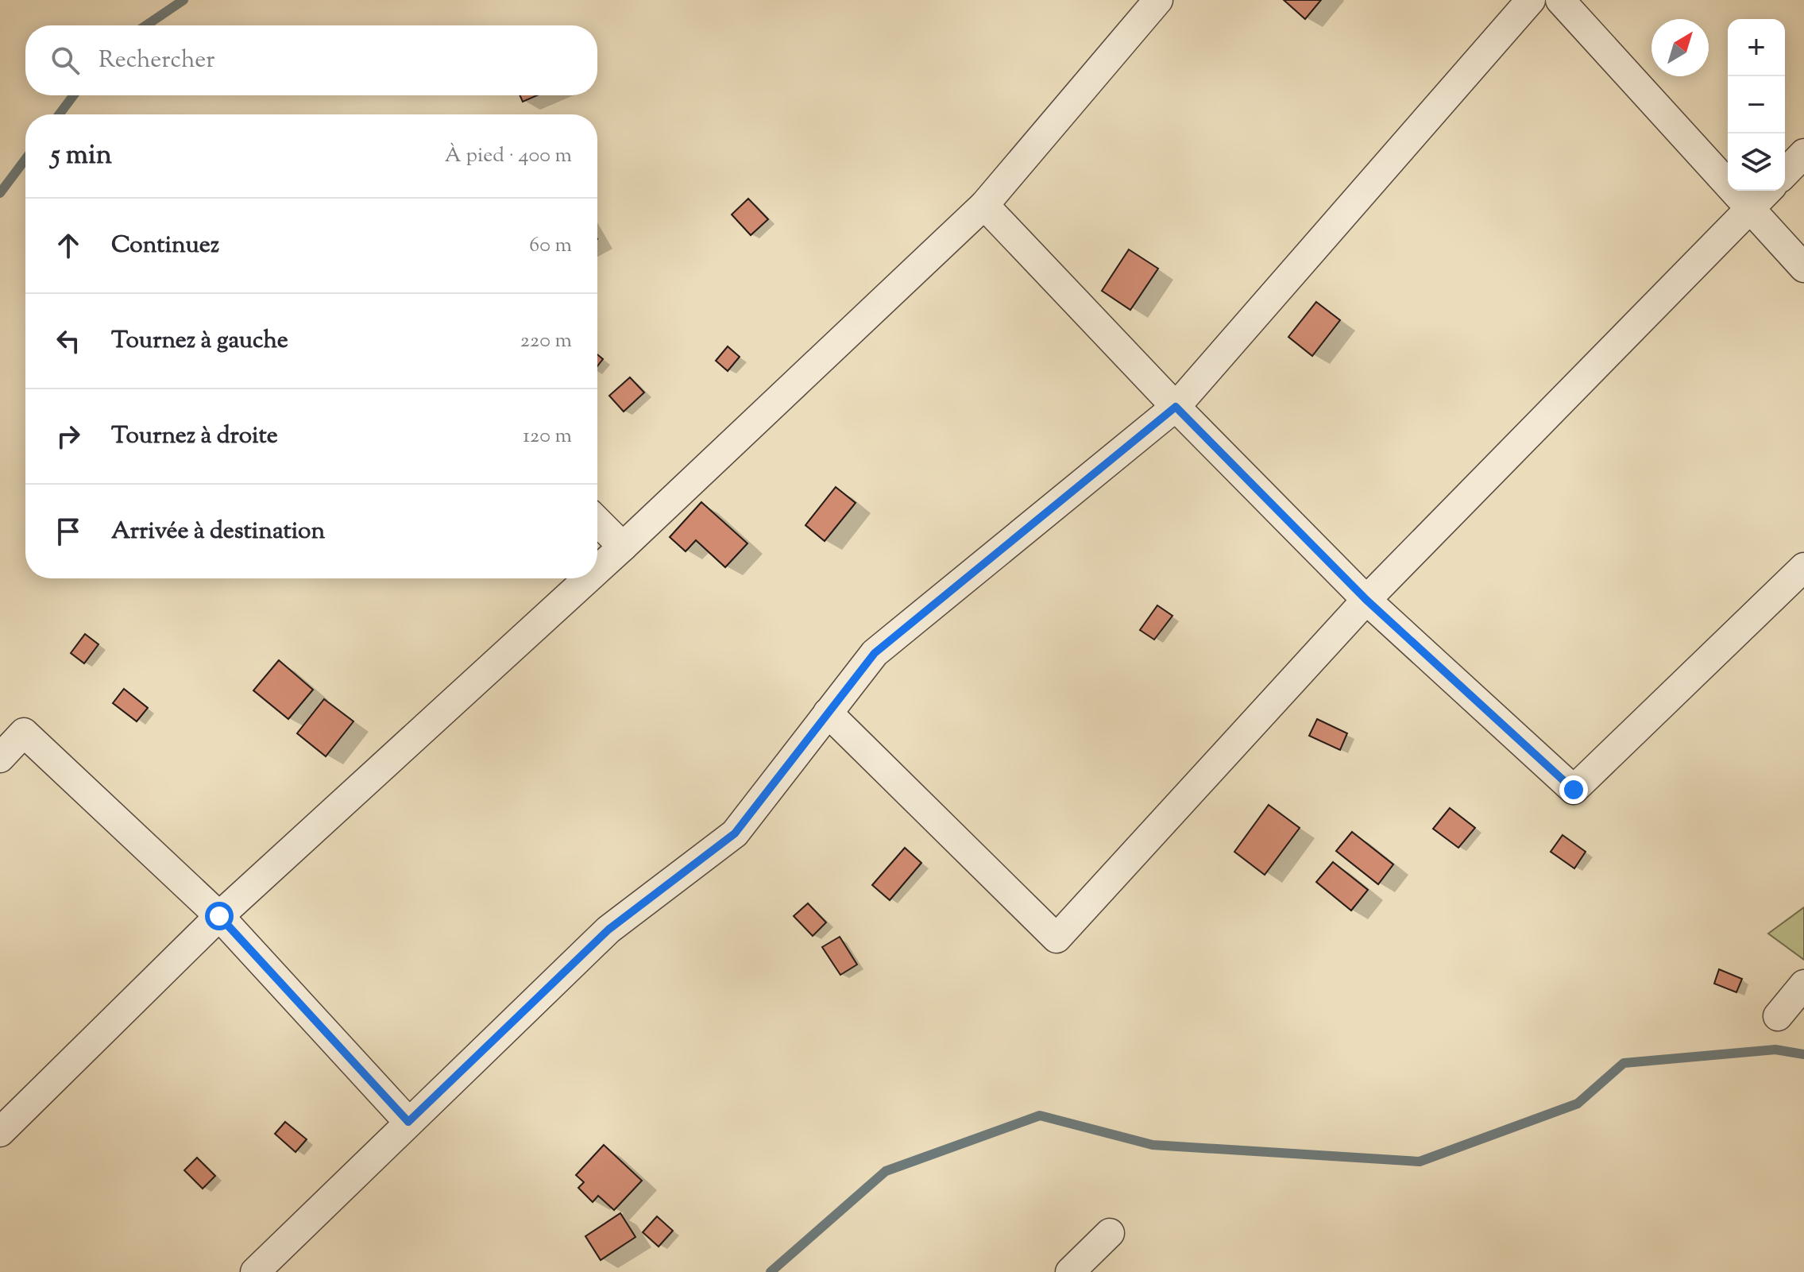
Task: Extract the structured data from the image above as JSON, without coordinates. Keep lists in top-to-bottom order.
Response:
{
  "north": "top right",
  "page": {
    "map_buttons": ["+", "−"],
    "search": "Rechercher",
    "heading": ["5 min", "À pied · 400 m"],
    "list": [
      ["Continuez", "60 m"],
      ["Tournez à gauche", "220 m"],
      ["Tournez à droite", "120 m"],
      "Arrivée à destination"
    ]
  }
}
